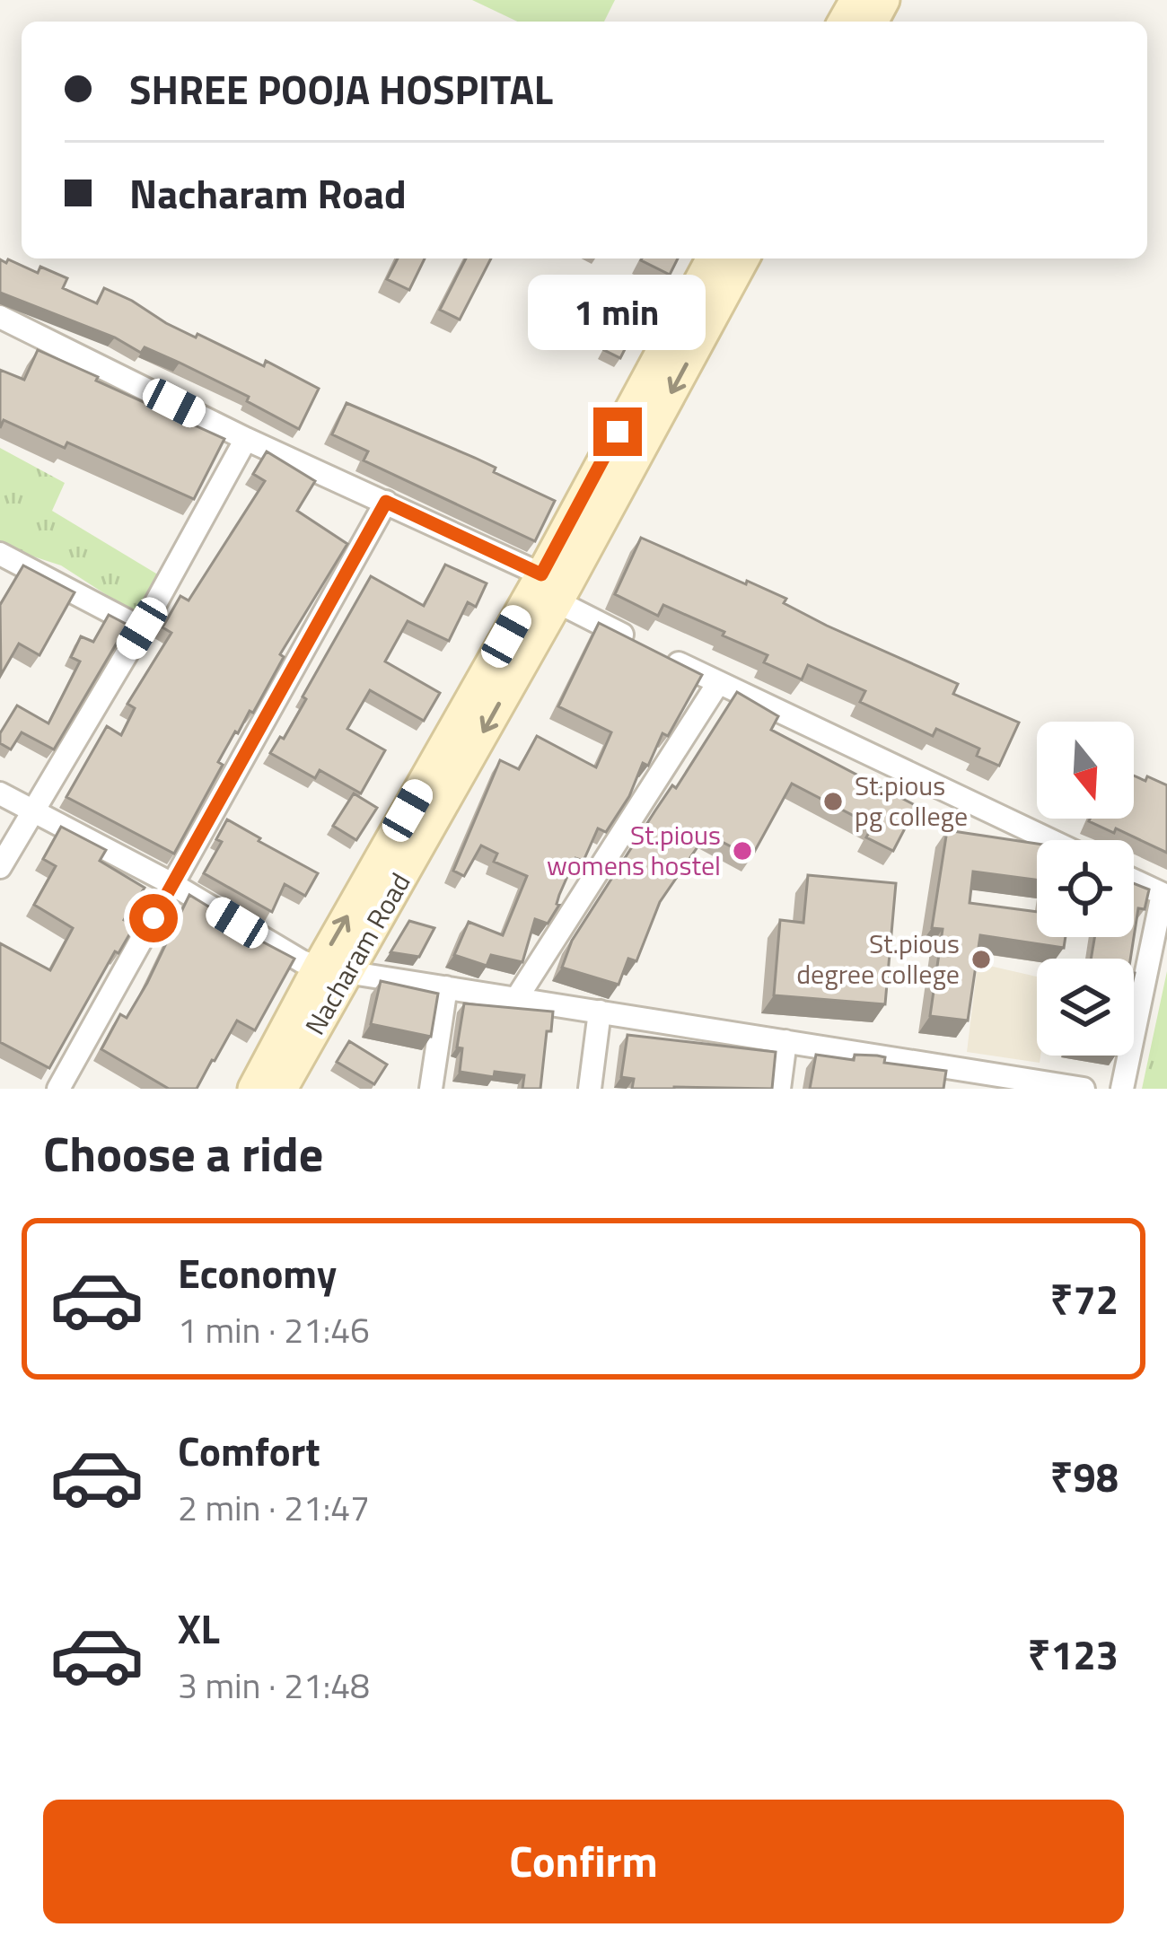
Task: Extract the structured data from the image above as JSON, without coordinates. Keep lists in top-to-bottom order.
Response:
{
  "streets": {
    "main road": ["Nacharam Road"]
  },
  "places": ["St.pious pg college", "St.pious womens hostel", "St.pious degree college"],
  "north": "bottom",
  "page": {
    "banner": ["SHREE POOJA HOSPITAL", "Nacharam Road"],
    "bubble": "1 min",
    "heading": "Choose a ride",
    "list": [
      {
        "name": "Economy",
        "note": "1 min · 21:46",
        "value": "₹72"
      },
      {
        "name": "Comfort",
        "note": "2 min · 21:47",
        "value": "₹98"
      },
      {
        "name": "XL",
        "note": "3 min · 21:48",
        "value": "₹123"
      }
    ],
    "buttons": "Confirm"
  }
}
